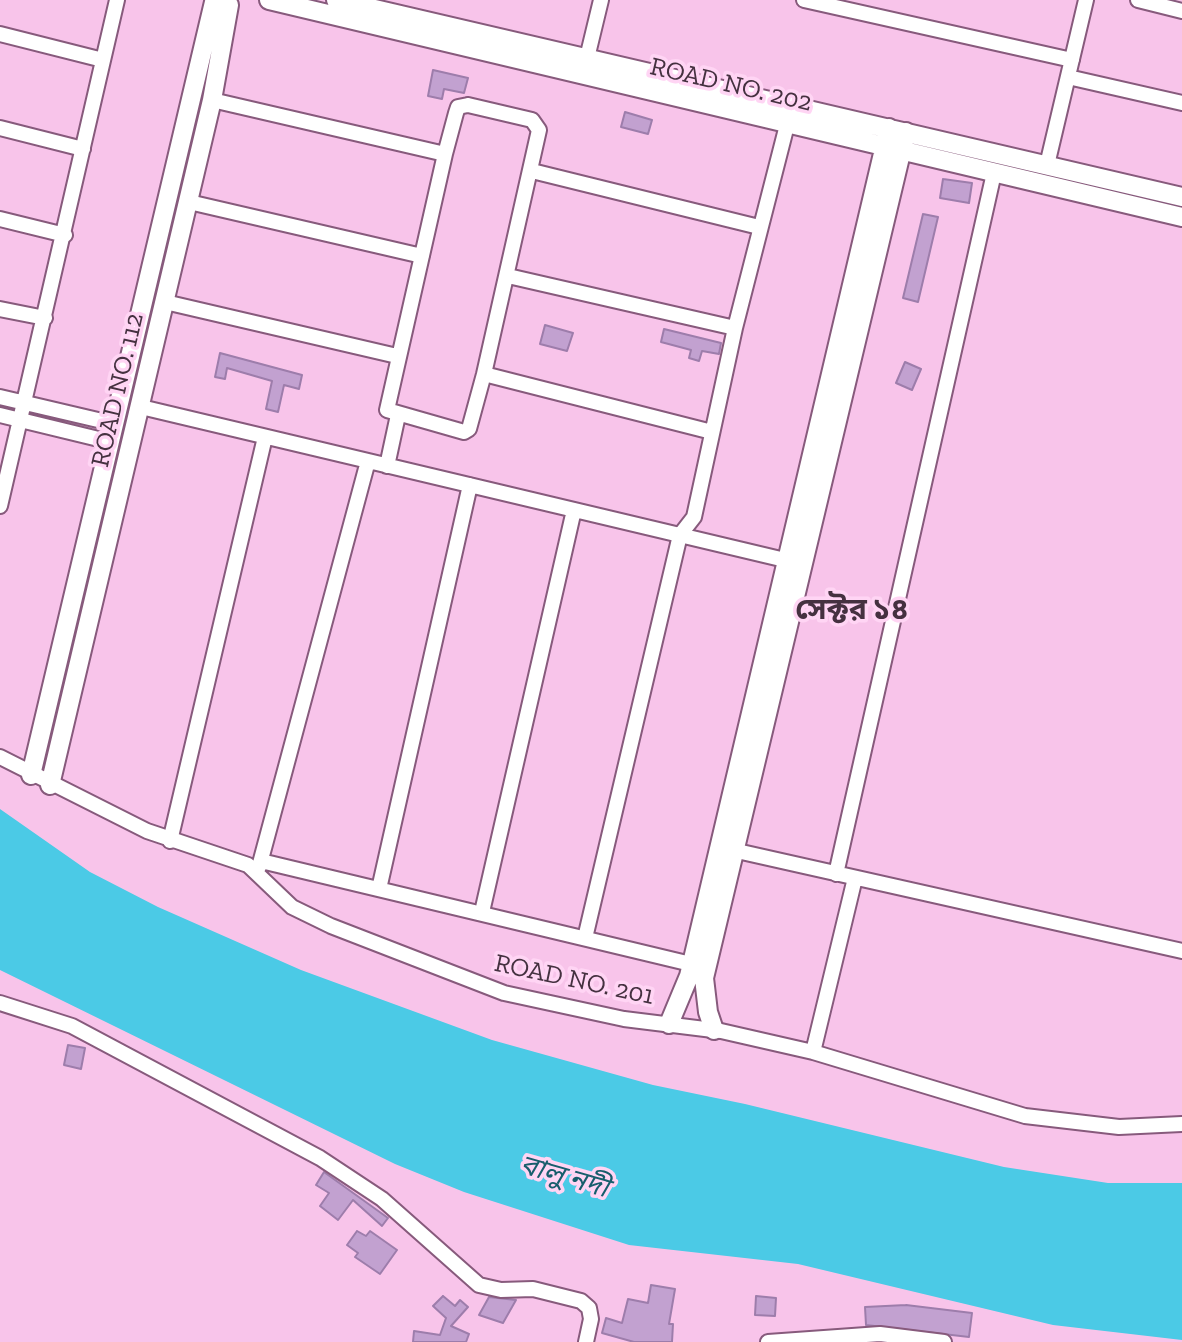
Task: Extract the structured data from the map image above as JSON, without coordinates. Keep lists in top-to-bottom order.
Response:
{
  "streets": {
    "street": ["ROAD NO. 202", "ROAD NO. 112", "ROAD NO. 201"]
  },
  "crossings": [
    ["ROAD NO. 112", "ROAD NO. 201"]
  ],
  "districts": ["সেক্টর ১৪"],
  "water": ["বালু নদী"]
}
